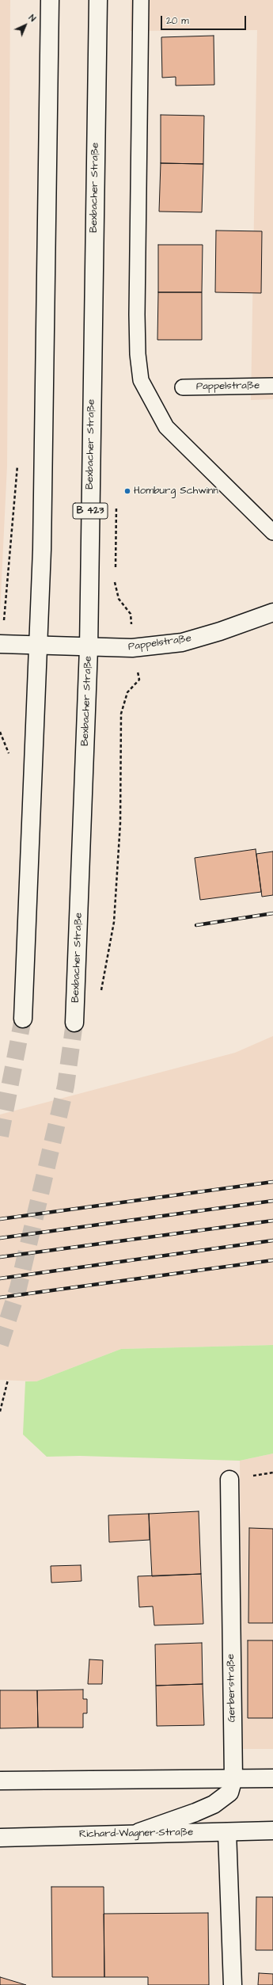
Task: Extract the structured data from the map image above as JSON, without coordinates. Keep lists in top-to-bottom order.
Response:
{
  "streets": {
    "main road": [
      "Bexbacher Straße",
      "Pappelstraße",
      "B 423",
      "Gerberstraße",
      "Richard-Wagner-Straße"
    ]
  },
  "crossings": [
    ["Bexbacher Straße", "Pappelstraße"],
    ["Gerberstraße", "Richard-Wagner-Straße"]
  ],
  "places": ["Homburg Schwinn"],
  "scale_bar": "20 m",
  "north": "top right"
}
